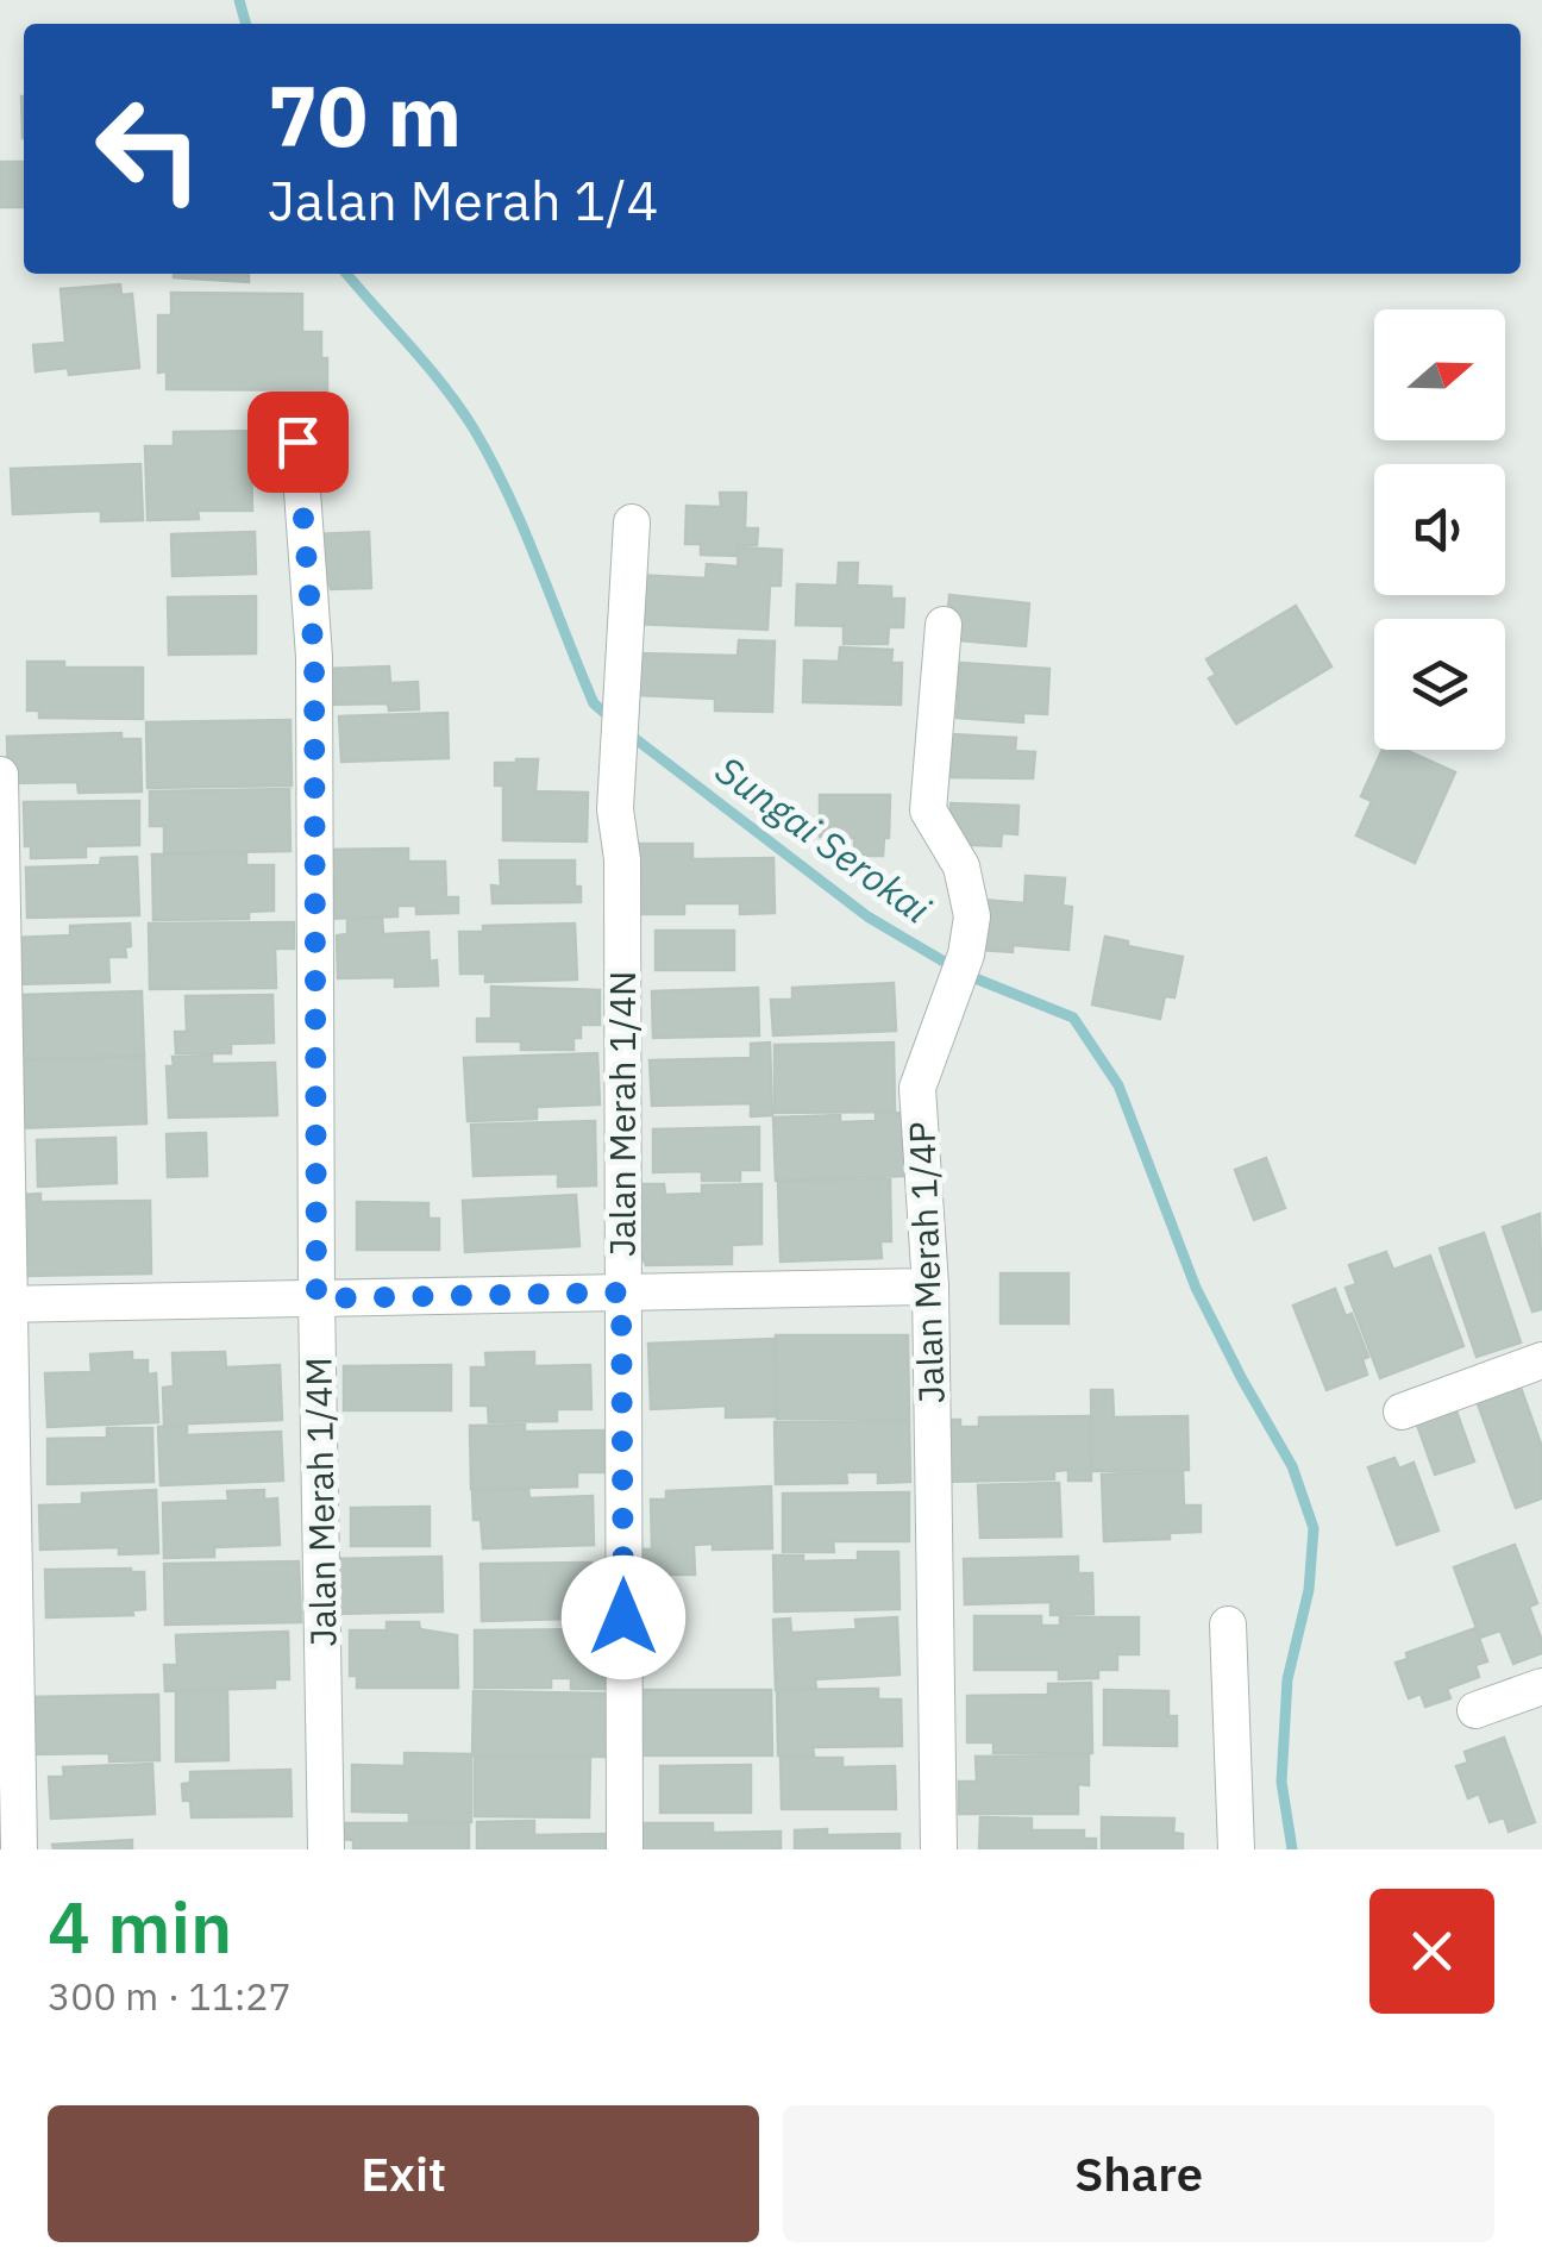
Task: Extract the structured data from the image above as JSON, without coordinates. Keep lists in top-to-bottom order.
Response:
{
  "streets": {
    "street": ["Jalan Merah 1/4N", "Jalan Merah 1/4P", "Jalan Merah 1/4M"]
  },
  "water": ["Sungai Serokai"],
  "north": "right",
  "page": {
    "turn": ["70 m", "Jalan Merah 1/4"],
    "heading": ["4 min", "300 m · 11:27"],
    "buttons": ["Exit", "Share"]
  }
}
